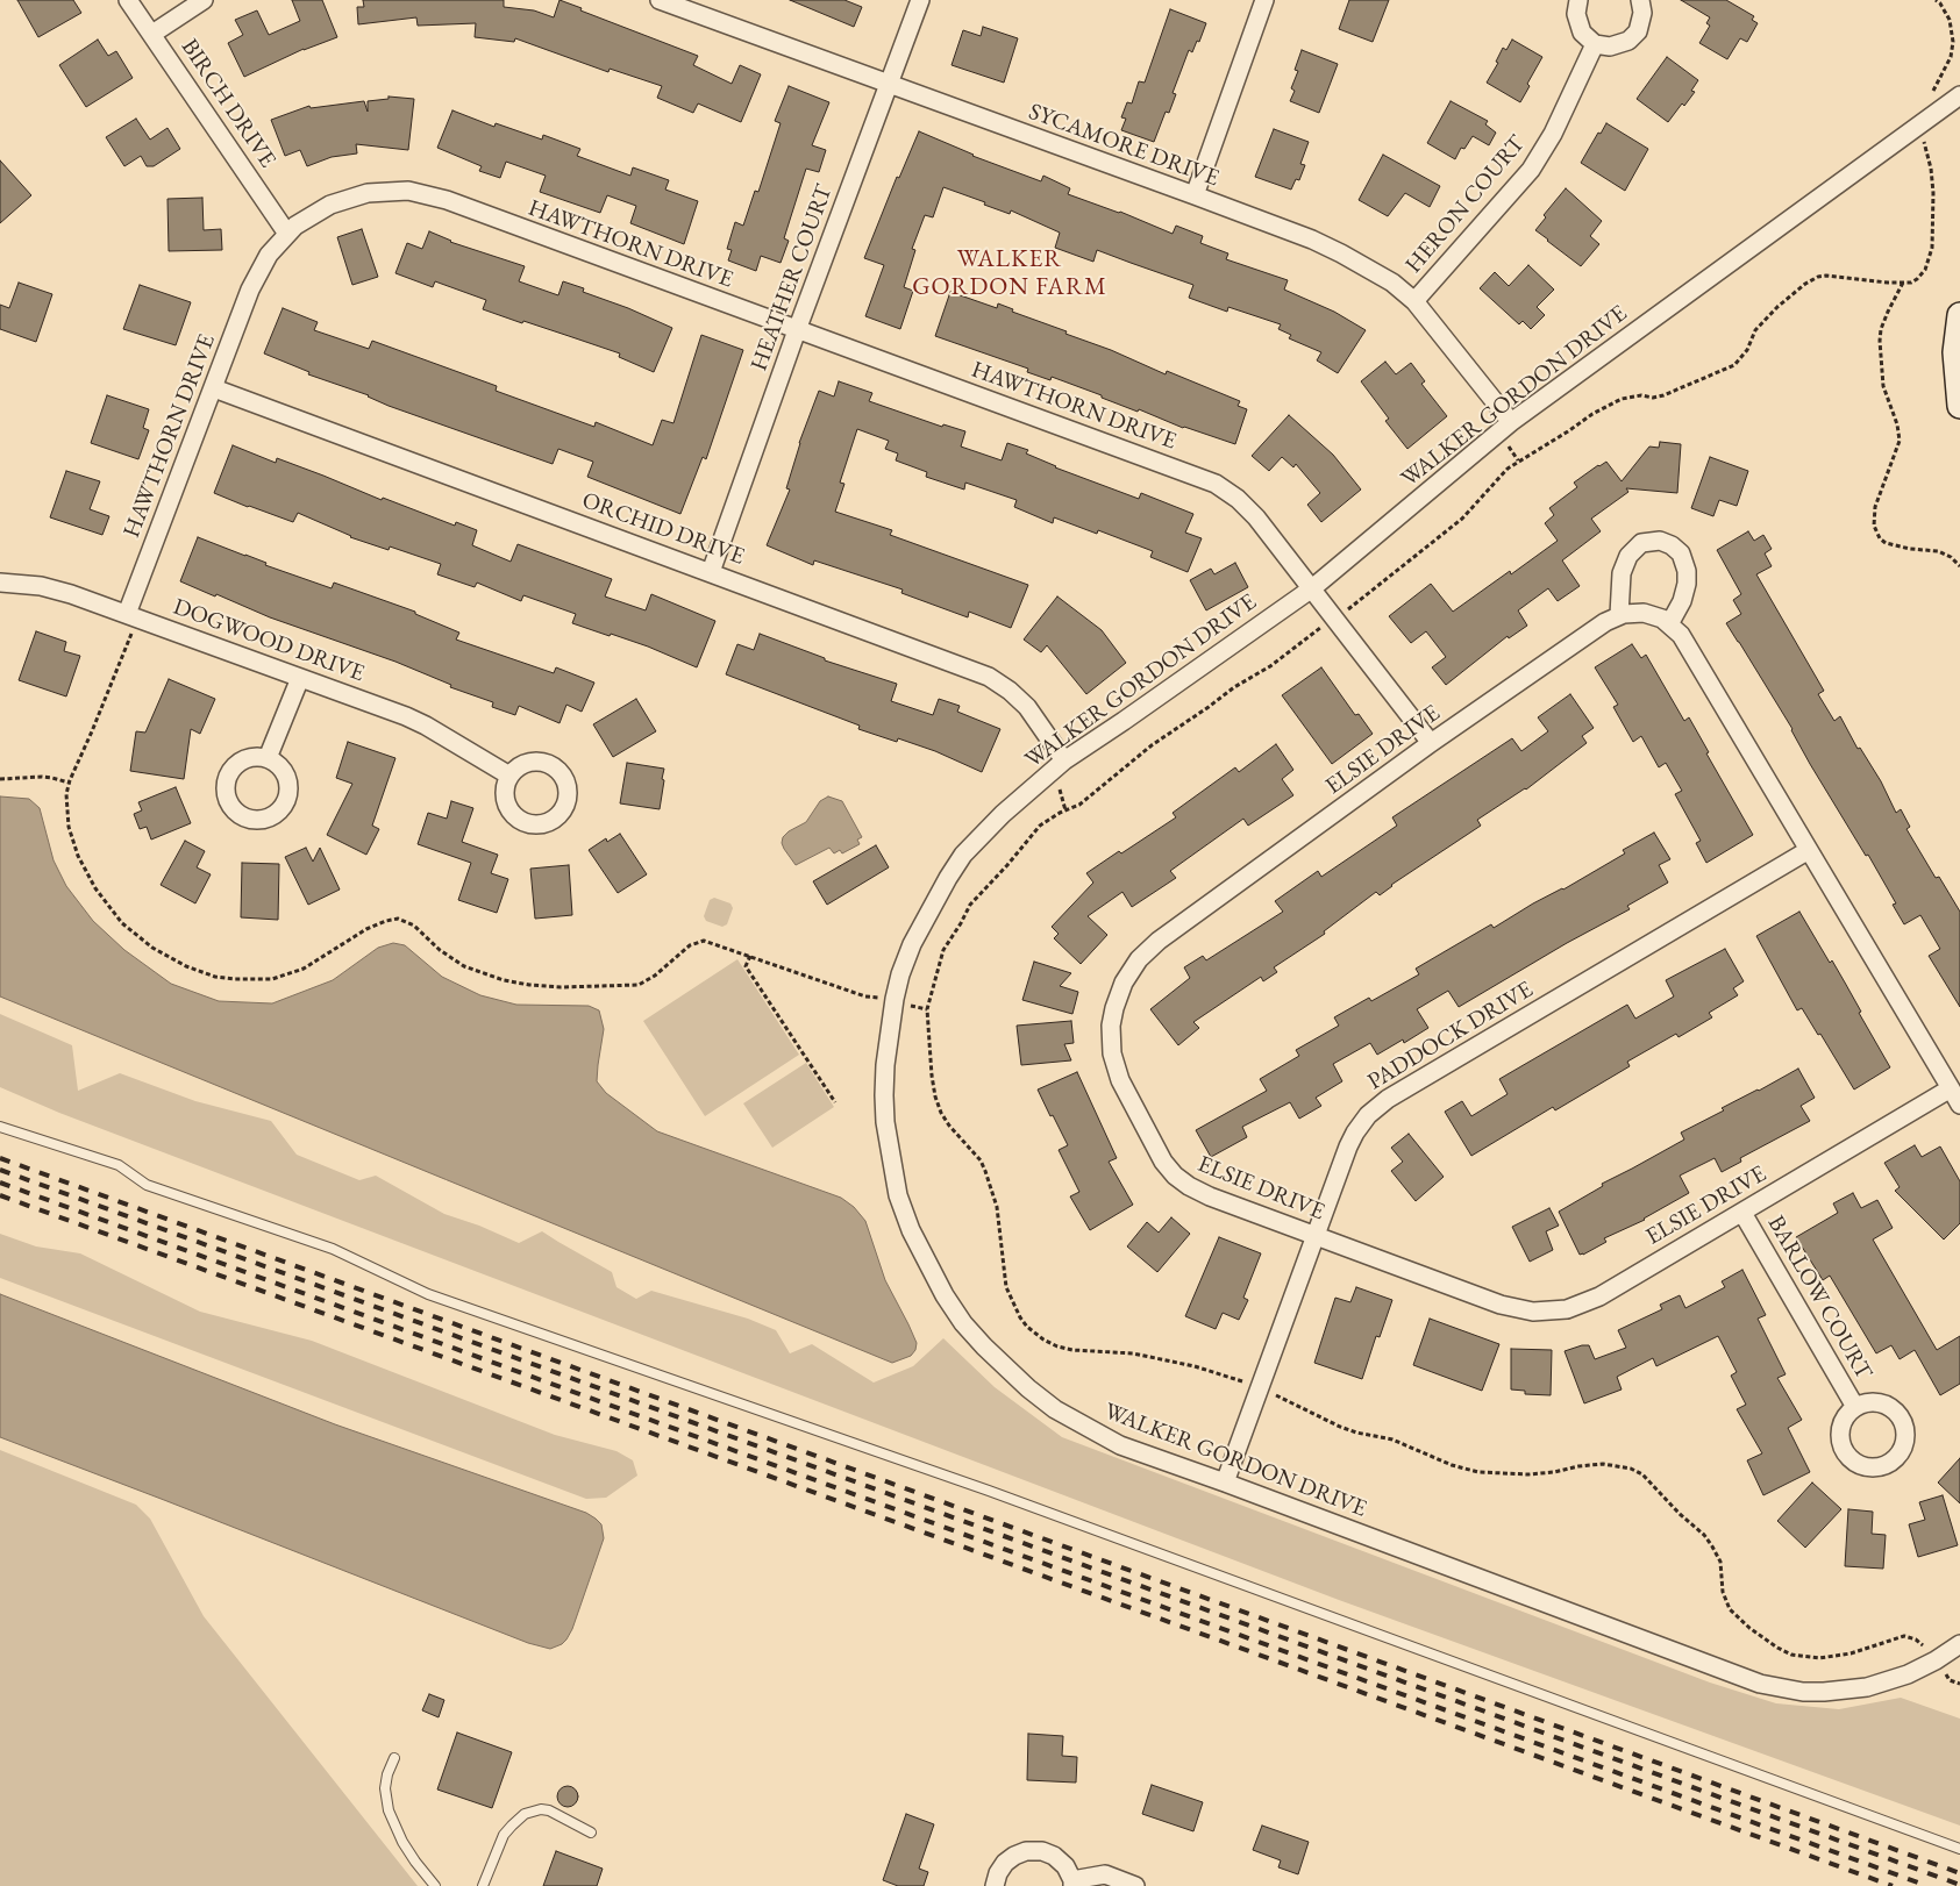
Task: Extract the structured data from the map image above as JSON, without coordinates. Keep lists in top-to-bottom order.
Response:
{
  "streets": {
    "street": [
      "BIRCH DRIVE",
      "SYCAMORE DRIVE",
      "HERON COURT",
      "HAWTHORN DRIVE",
      "HEATHER COURT",
      "WALKER GORDON DRIVE",
      "ORCHID DRIVE",
      "DOGWOOD DRIVE",
      "ELSIE DRIVE",
      "PADDOCK DRIVE",
      "BARLOW COURT"
    ]
  },
  "crossings": [
    ["BIRCH DRIVE", "HAWTHORN DRIVE"],
    ["SYCAMORE DRIVE", "HERON COURT"],
    ["SYCAMORE DRIVE", "HEATHER COURT"],
    ["SYCAMORE DRIVE", "WALKER GORDON DRIVE"],
    ["HAWTHORN DRIVE", "HEATHER COURT"],
    ["HAWTHORN DRIVE", "WALKER GORDON DRIVE"],
    ["HAWTHORN DRIVE", "ORCHID DRIVE"],
    ["HAWTHORN DRIVE", "DOGWOOD DRIVE"],
    ["HAWTHORN DRIVE", "ELSIE DRIVE"],
    ["HEATHER COURT", "ORCHID DRIVE"],
    ["WALKER GORDON DRIVE", "ORCHID DRIVE"],
    ["WALKER GORDON DRIVE", "PADDOCK DRIVE"],
    ["ELSIE DRIVE", "PADDOCK DRIVE"],
    ["ELSIE DRIVE", "BARLOW COURT"]
  ],
  "districts": ["WALKER GORDON FARM"]
}
